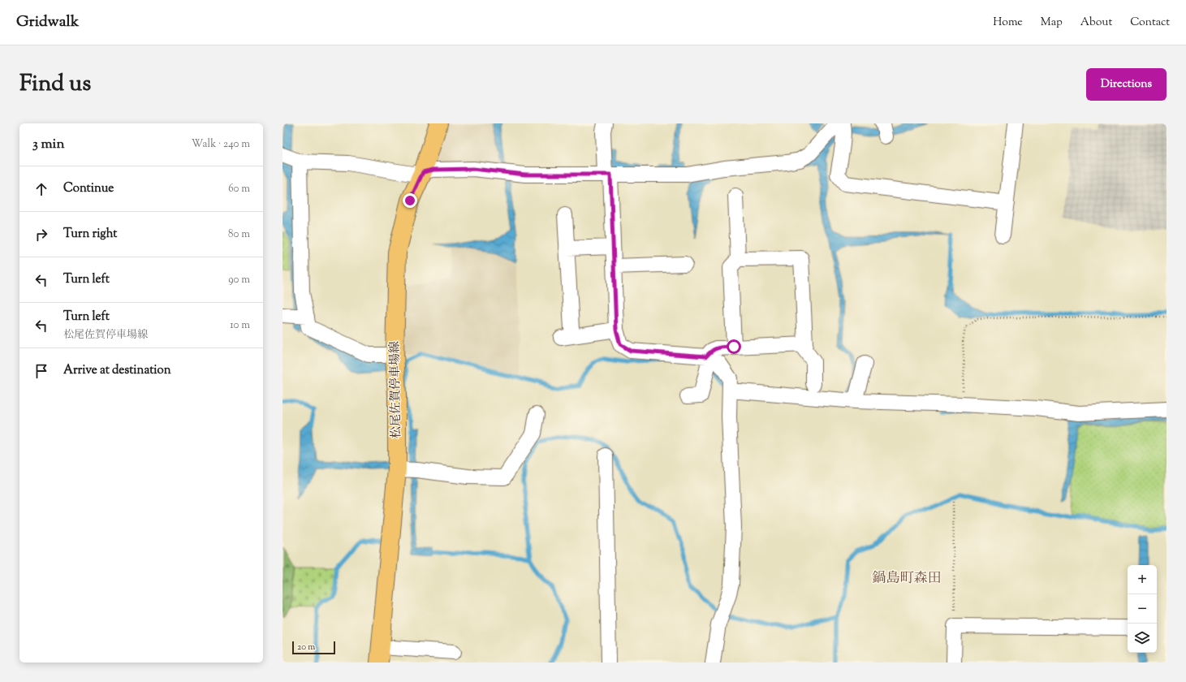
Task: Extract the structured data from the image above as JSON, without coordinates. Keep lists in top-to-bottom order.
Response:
{
  "streets": {
    "main road": ["松尾佐賀停車場線"]
  },
  "districts": ["鍋島町森田"],
  "scale_bar": "20 m",
  "page": {
    "header": "Gridwalk",
    "nav": [
      "Home",
      "Map",
      "About",
      "Contact"
    ],
    "title": "Find us",
    "buttons": "Directions",
    "heading": ["3 min", "Walk · 240 m"],
    "list": [
      ["Continue", "60 m"],
      ["Turn right", "80 m"],
      ["Turn left", "90 m"],
      ["Turn left", "松尾佐賀停車場線", "10 m"],
      "Arrive at destination"
    ],
    "map_buttons": ["+", "−"],
    "scale": "20 m"
  }
}
